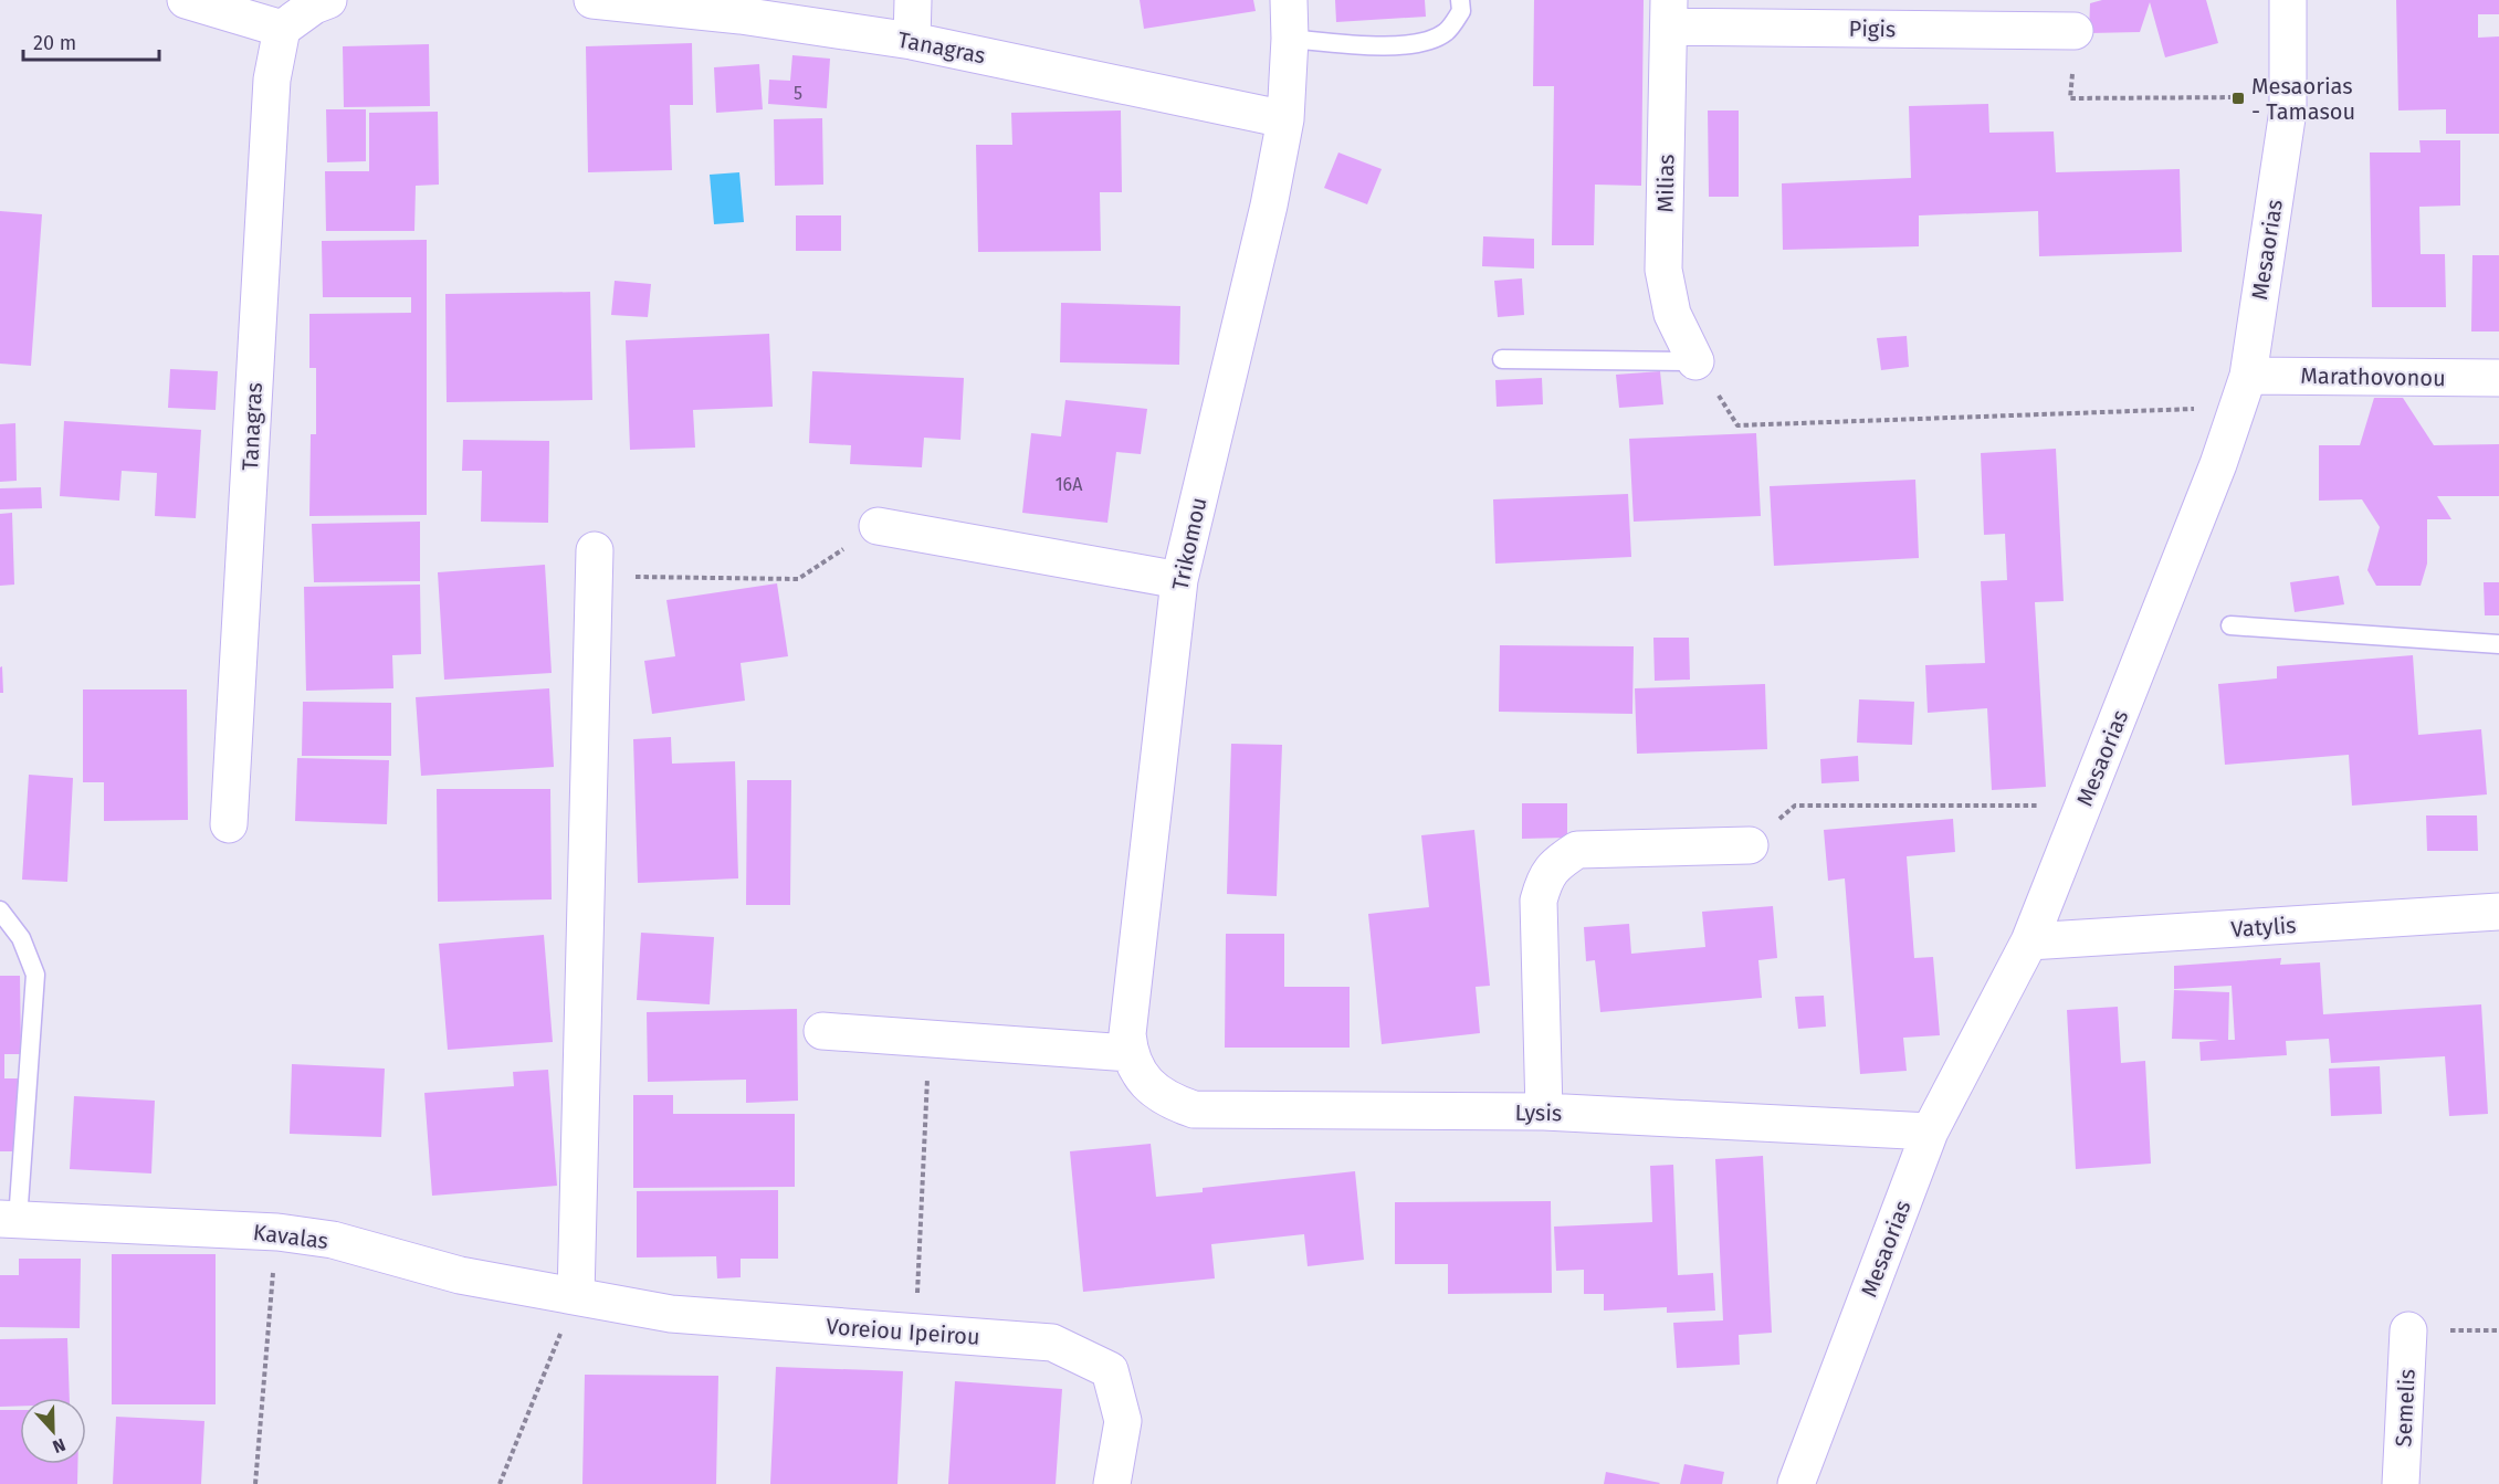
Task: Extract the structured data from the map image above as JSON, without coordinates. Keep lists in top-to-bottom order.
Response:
{
  "streets": {
    "street": [
      "Pigis",
      "Tanagras",
      "Milias",
      "Mesaorias",
      "Marathovonou",
      "Trikomou",
      "Vatylis",
      "Lysis",
      "Kavalas",
      "Voreiou Ipeirou",
      "Semelis"
    ]
  },
  "crossings": [
    ["Pigis", "Milias"],
    ["Tanagras", "Trikomou"],
    ["Mesaorias", "Marathovonou"],
    ["Mesaorias", "Vatylis"],
    ["Mesaorias", "Lysis"],
    ["Trikomou", "Lysis"],
    ["Kavalas", "Voreiou Ipeirou"]
  ],
  "places": {
    "transit": ["Mesaorias - Tamasou"]
  },
  "house_numbers": ["5", "16A"],
  "scale_bar": "20 m",
  "north": "bottom"
}
